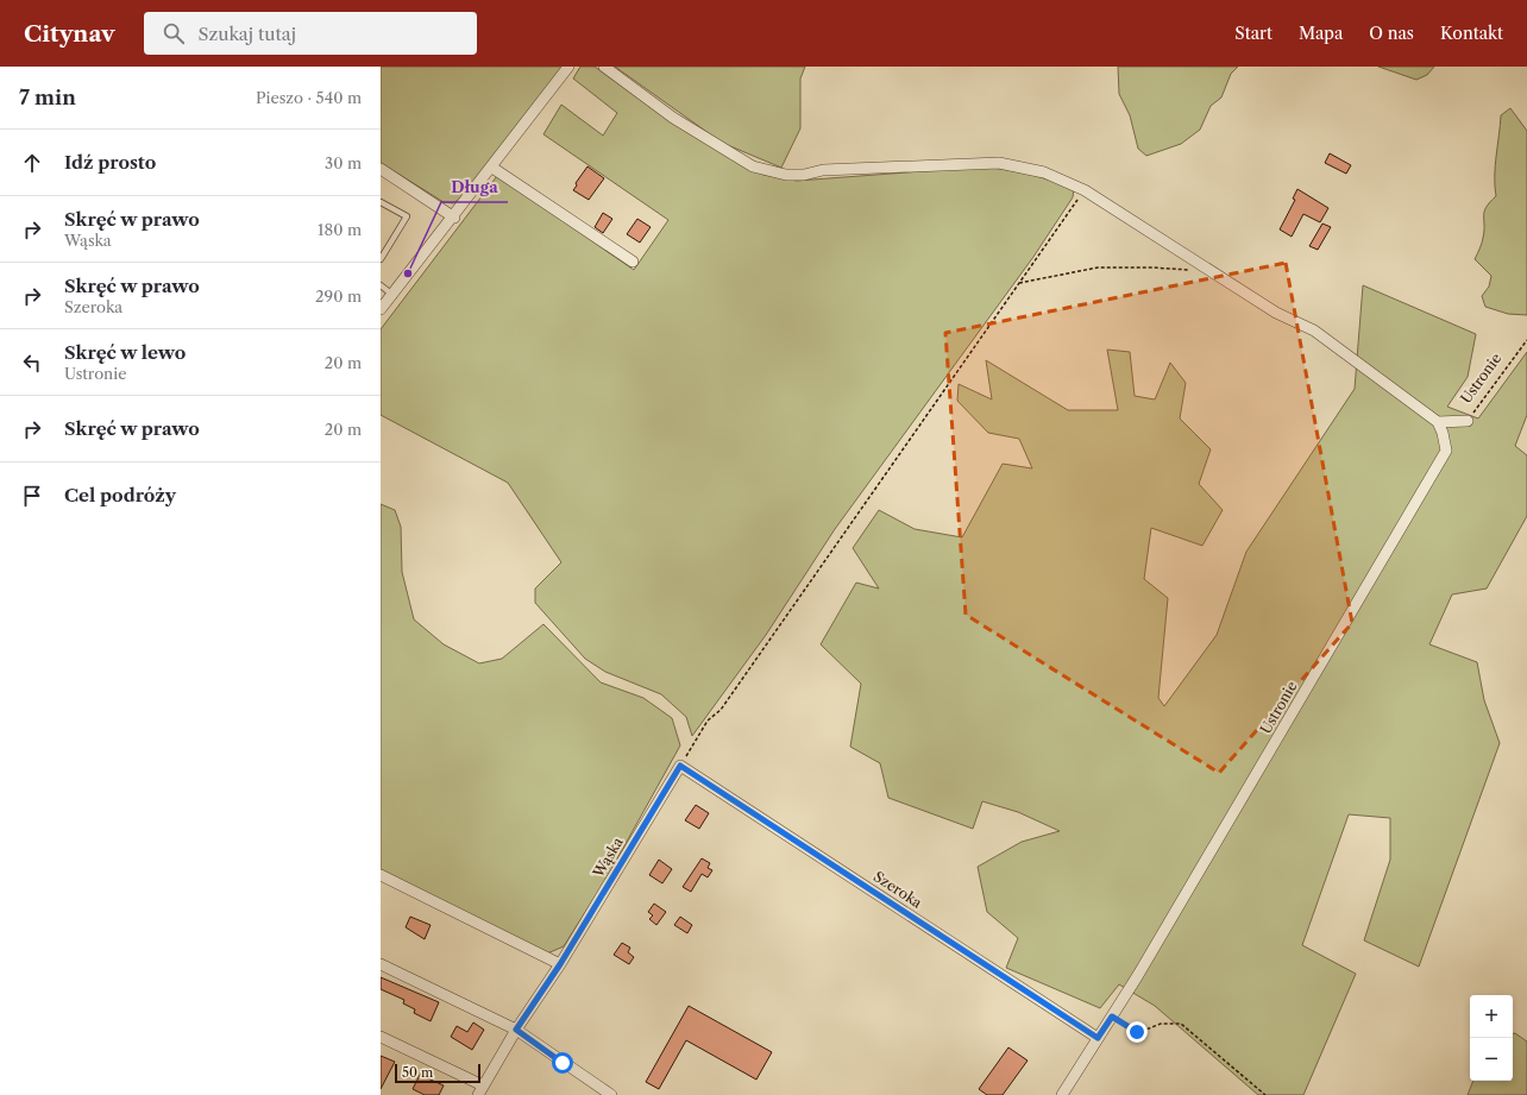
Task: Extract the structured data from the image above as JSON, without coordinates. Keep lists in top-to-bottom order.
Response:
{
  "streets": {
    "street": ["Ustronie", "Wąska", "Szeroka"]
  },
  "crossings": [
    ["Ustronie", "Szeroka"],
    ["Wąska", "Szeroka"]
  ],
  "places": ["Długa"],
  "scale_bar": "50 m",
  "page": {
    "header": "Citynav",
    "search": "Szukaj tutaj",
    "nav": [
      "Start",
      "Mapa",
      "O nas",
      "Kontakt"
    ],
    "heading": ["7 min", "Pieszo · 540 m"],
    "list": [
      ["Idź prosto", "30 m"],
      ["Skręć w prawo", "Wąska", "180 m"],
      ["Skręć w prawo", "Szeroka", "290 m"],
      ["Skręć w lewo", "Ustronie", "20 m"],
      ["Skręć w prawo", "20 m"],
      "Cel podróży"
    ],
    "map_buttons": ["+", "−"],
    "scale": "50 m"
  }
}
